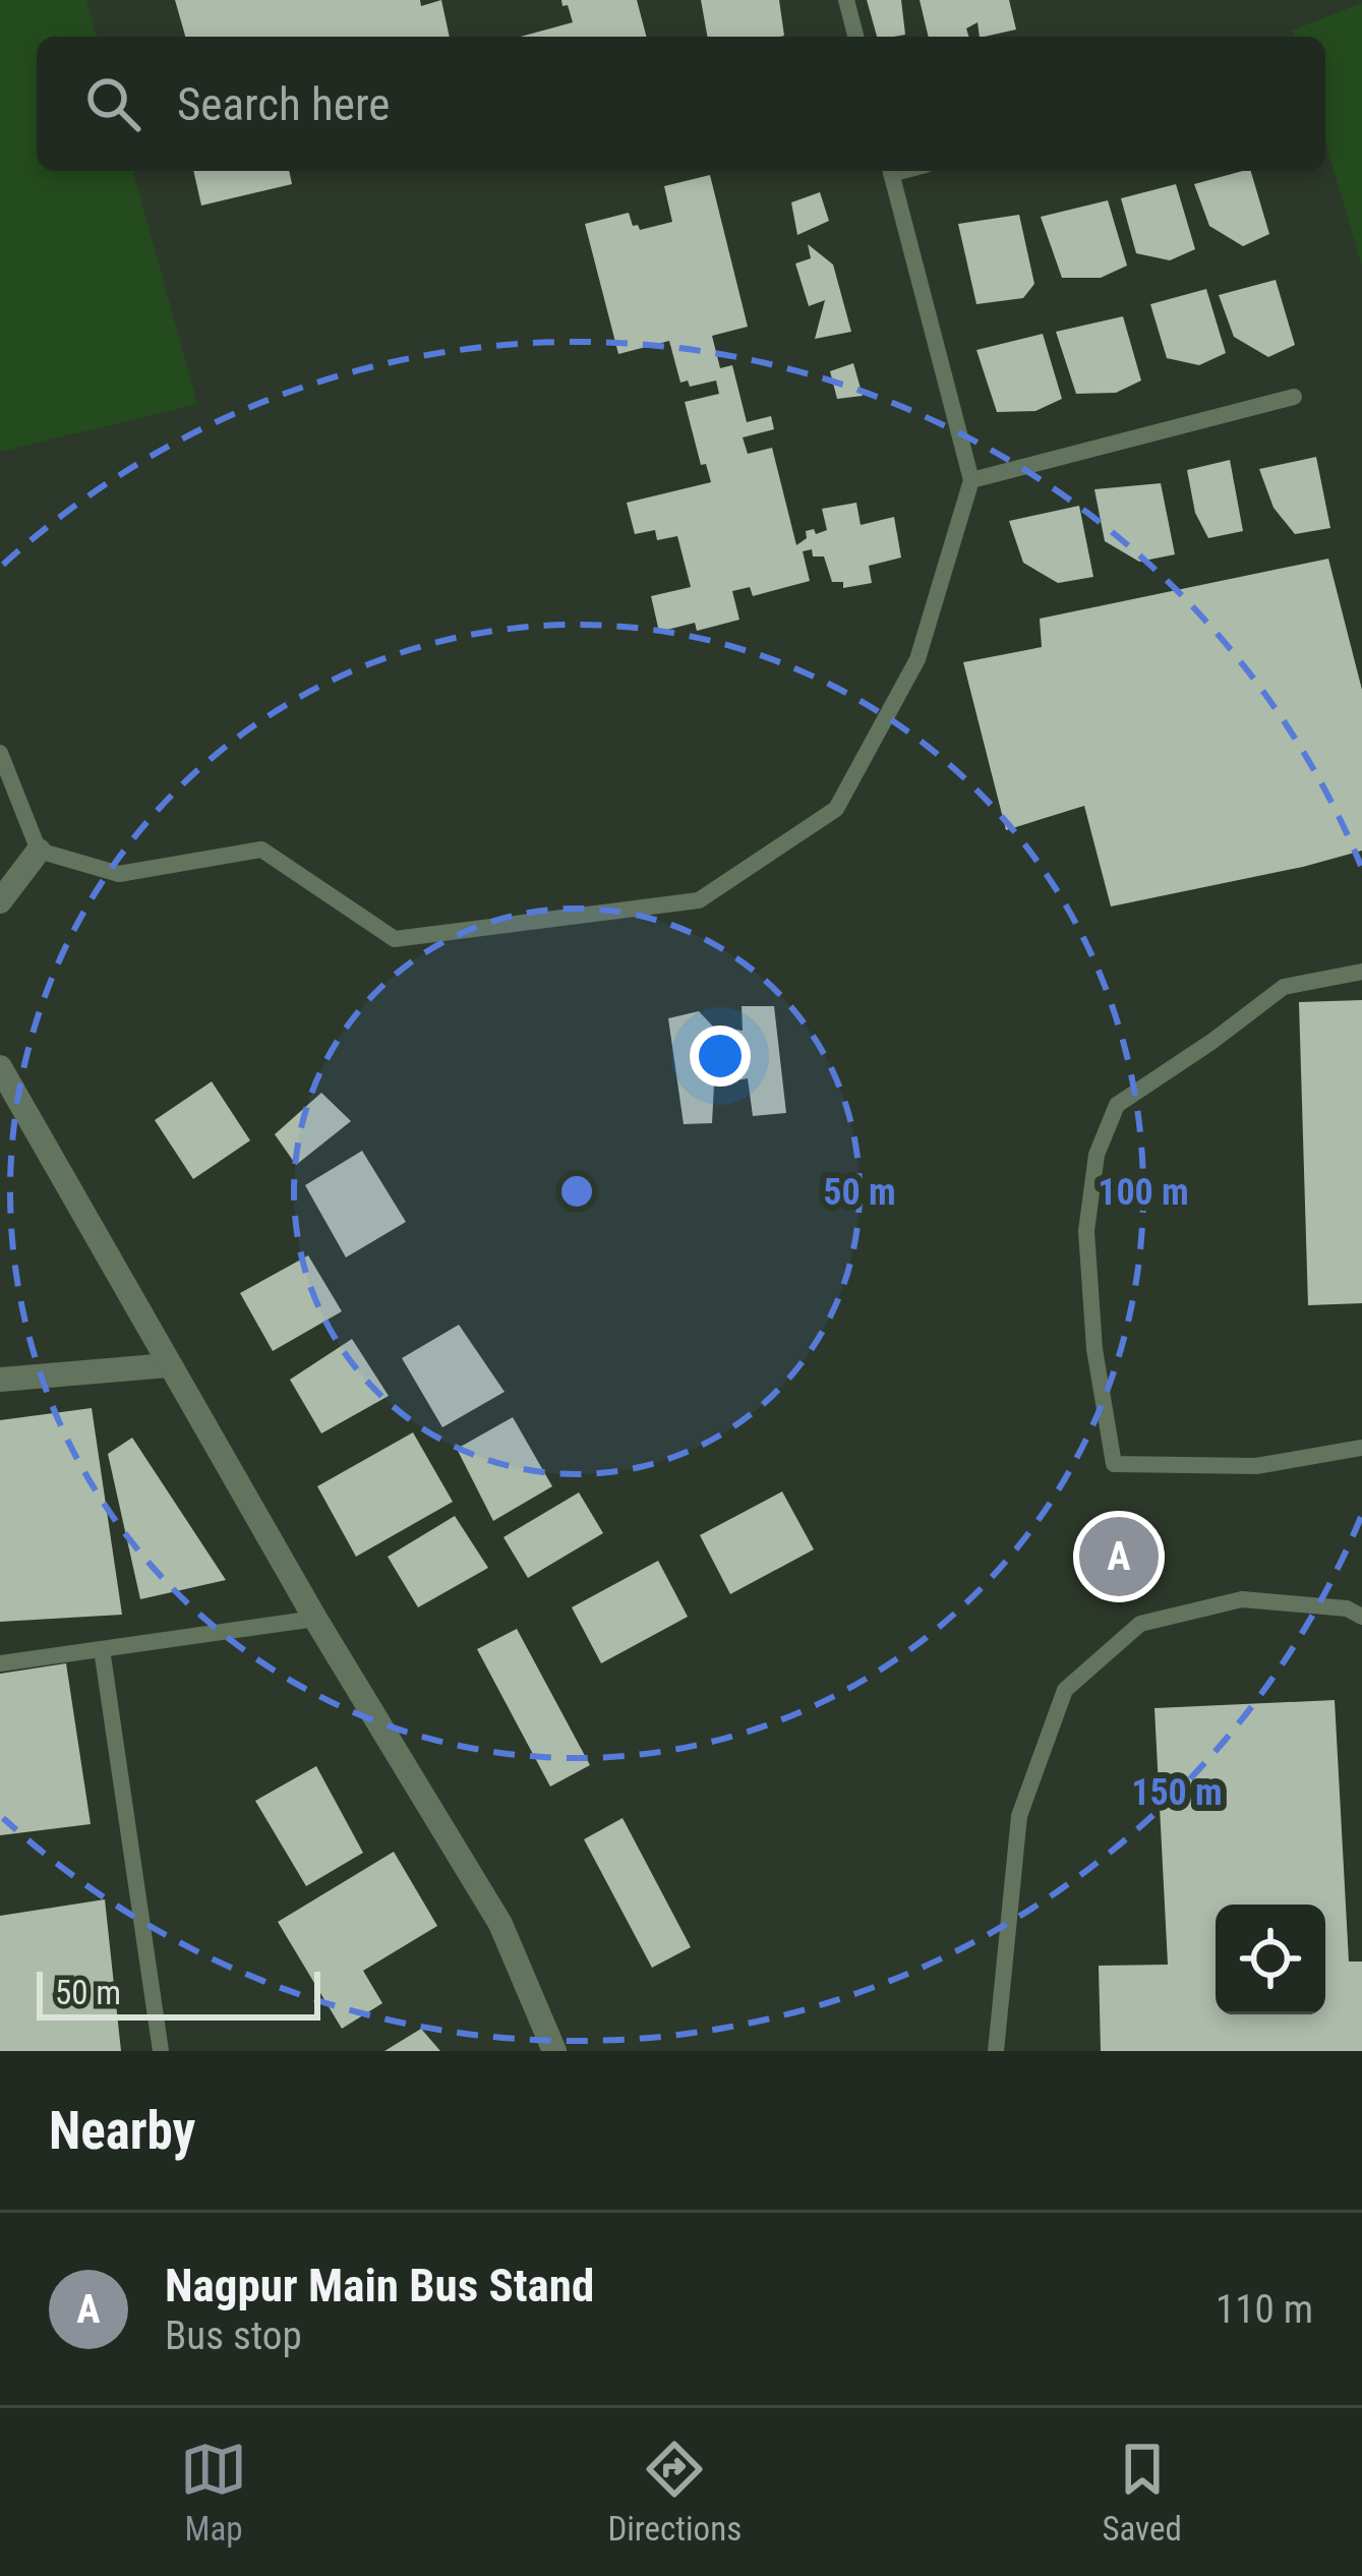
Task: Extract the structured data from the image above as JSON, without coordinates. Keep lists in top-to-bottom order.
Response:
{
  "scale_bar": "50 m",
  "page": {
    "search": "Search here",
    "pins": "A",
    "scale": "50 m",
    "heading": "Nearby",
    "list": [
      {
        "mark": "A",
        "name": "Nagpur Main Bus Stand",
        "note": "Bus stop",
        "value": "110 m"
      }
    ],
    "nav": ["Map", "Directions", "Saved"]
  },
  "rings": ["50 m", "100 m", "150 m"]
}
